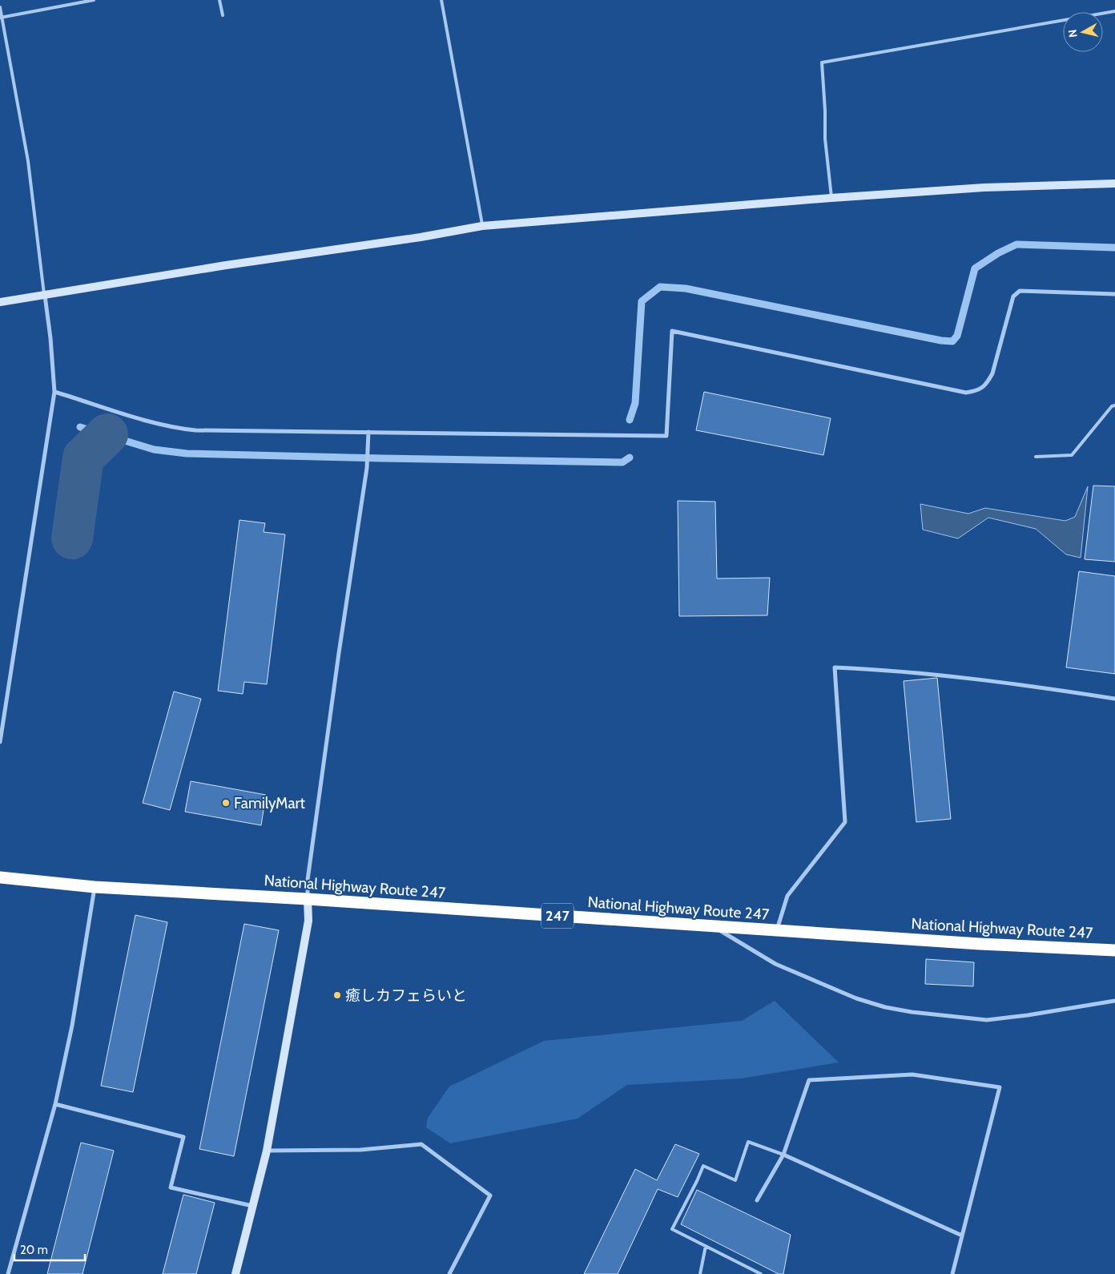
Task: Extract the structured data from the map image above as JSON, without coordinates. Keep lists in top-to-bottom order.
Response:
{
  "streets": {
    "highway": ["National Highway Route 247", "247"]
  },
  "places": ["FamilyMart", "癒しカフェらいと"],
  "scale_bar": "20 m",
  "north": "left"
}
